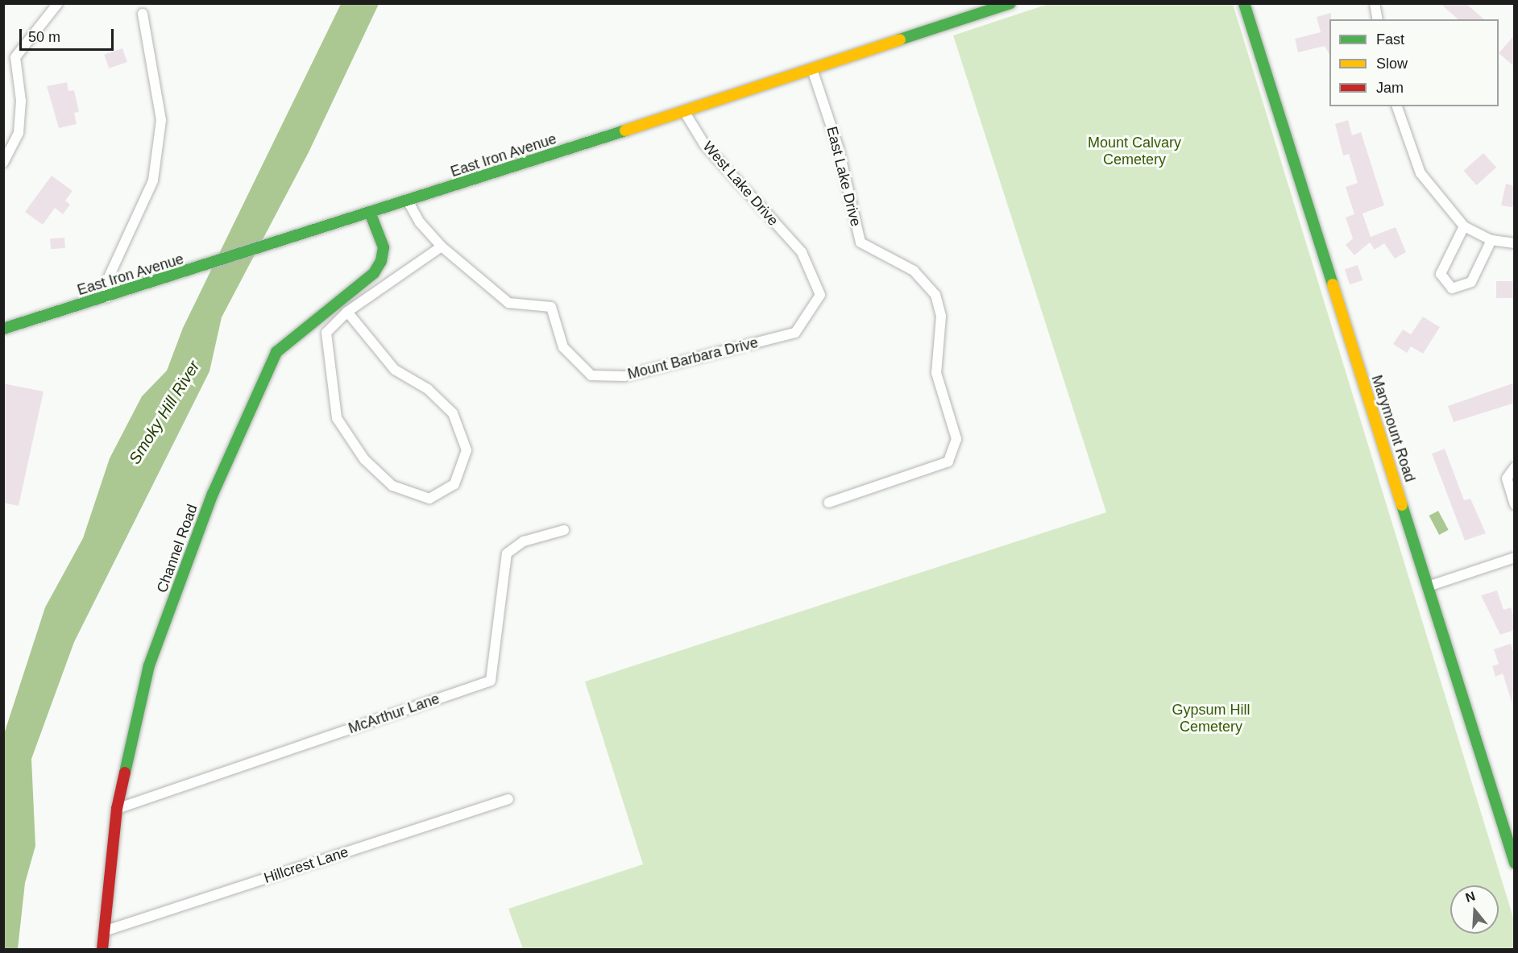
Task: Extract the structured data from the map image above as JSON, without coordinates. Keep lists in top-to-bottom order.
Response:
{
  "streets": {
    "street": [
      "East Iron Avenue",
      "East Lake Drive",
      "West Lake Drive",
      "Mount Barbara Drive",
      "Marymount Road",
      "Channel Road",
      "McArthur Lane",
      "Hillcrest Lane"
    ]
  },
  "crossings": [
    ["East Iron Avenue", "East Lake Drive"],
    ["East Iron Avenue", "West Lake Drive"],
    ["East Iron Avenue", "Mount Barbara Drive"],
    ["East Iron Avenue", "Channel Road"],
    ["West Lake Drive", "Mount Barbara Drive"],
    ["Channel Road", "McArthur Lane"],
    ["Channel Road", "Hillcrest Lane"]
  ],
  "water": ["Smoky Hill River"],
  "parks": ["Mount Calvary Cemetery", "Gypsum Hill Cemetery"],
  "legend": ["Fast", "Slow", "Jam"],
  "scale_bar": "50 m",
  "north": "top"
}
